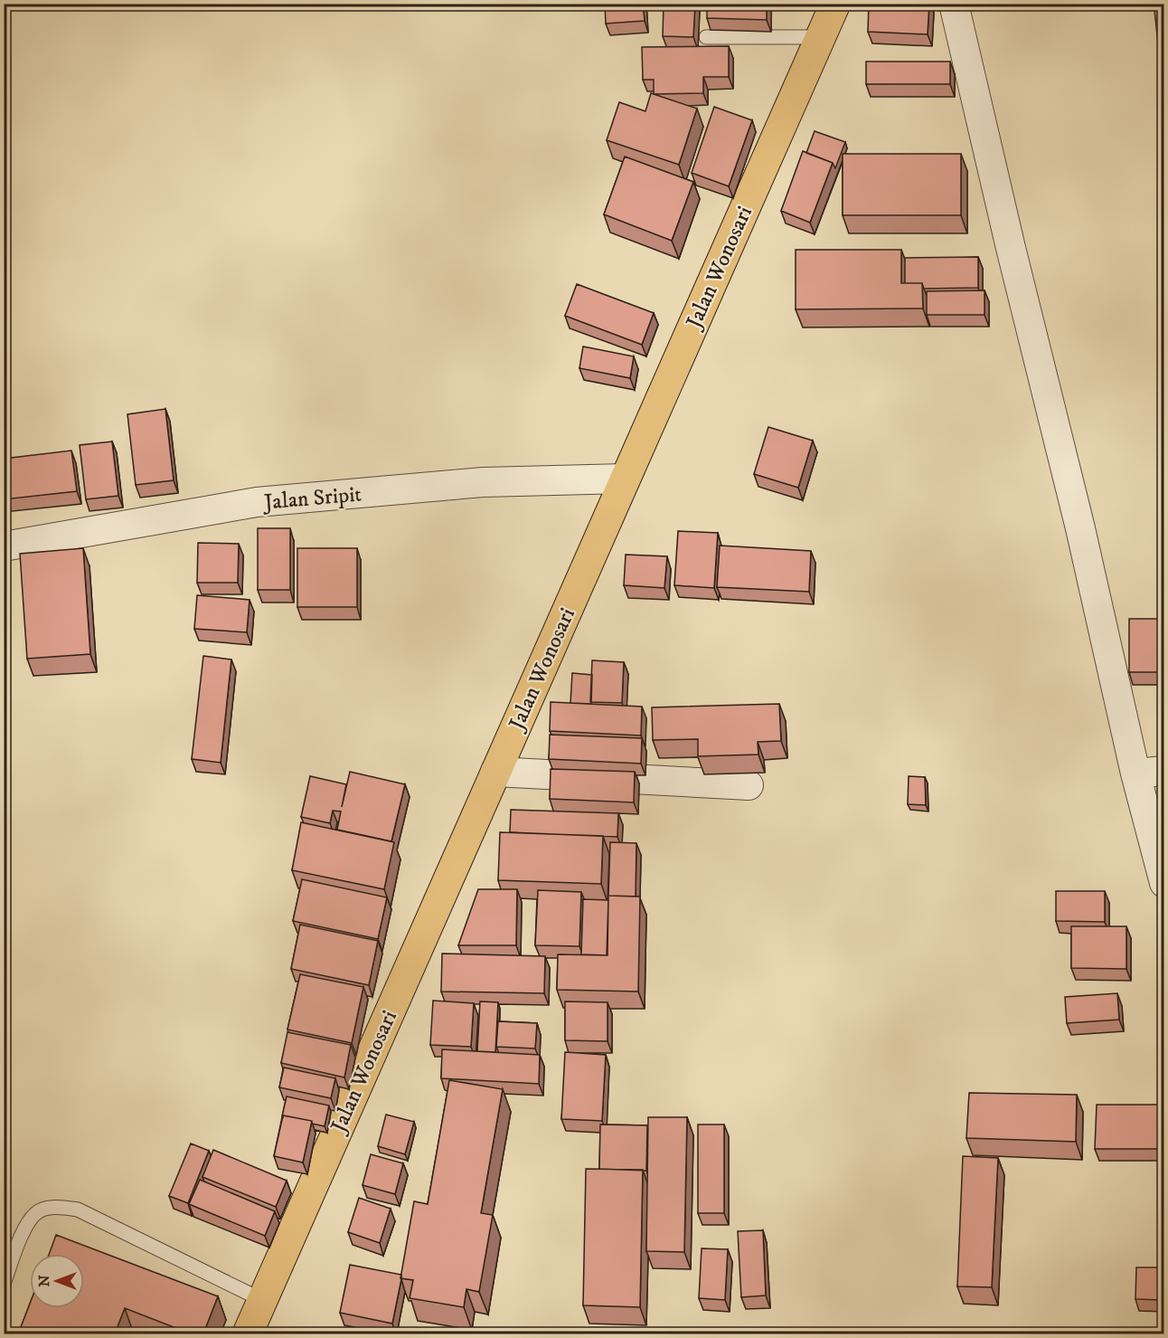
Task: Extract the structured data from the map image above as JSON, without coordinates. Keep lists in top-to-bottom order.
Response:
{
  "streets": {
    "highway": ["Jalan Wonosari"],
    "street": ["Jalan Sripit"]
  },
  "crossings": [
    ["Jalan Wonosari", "Jalan Sripit"]
  ],
  "north": "left"
}
